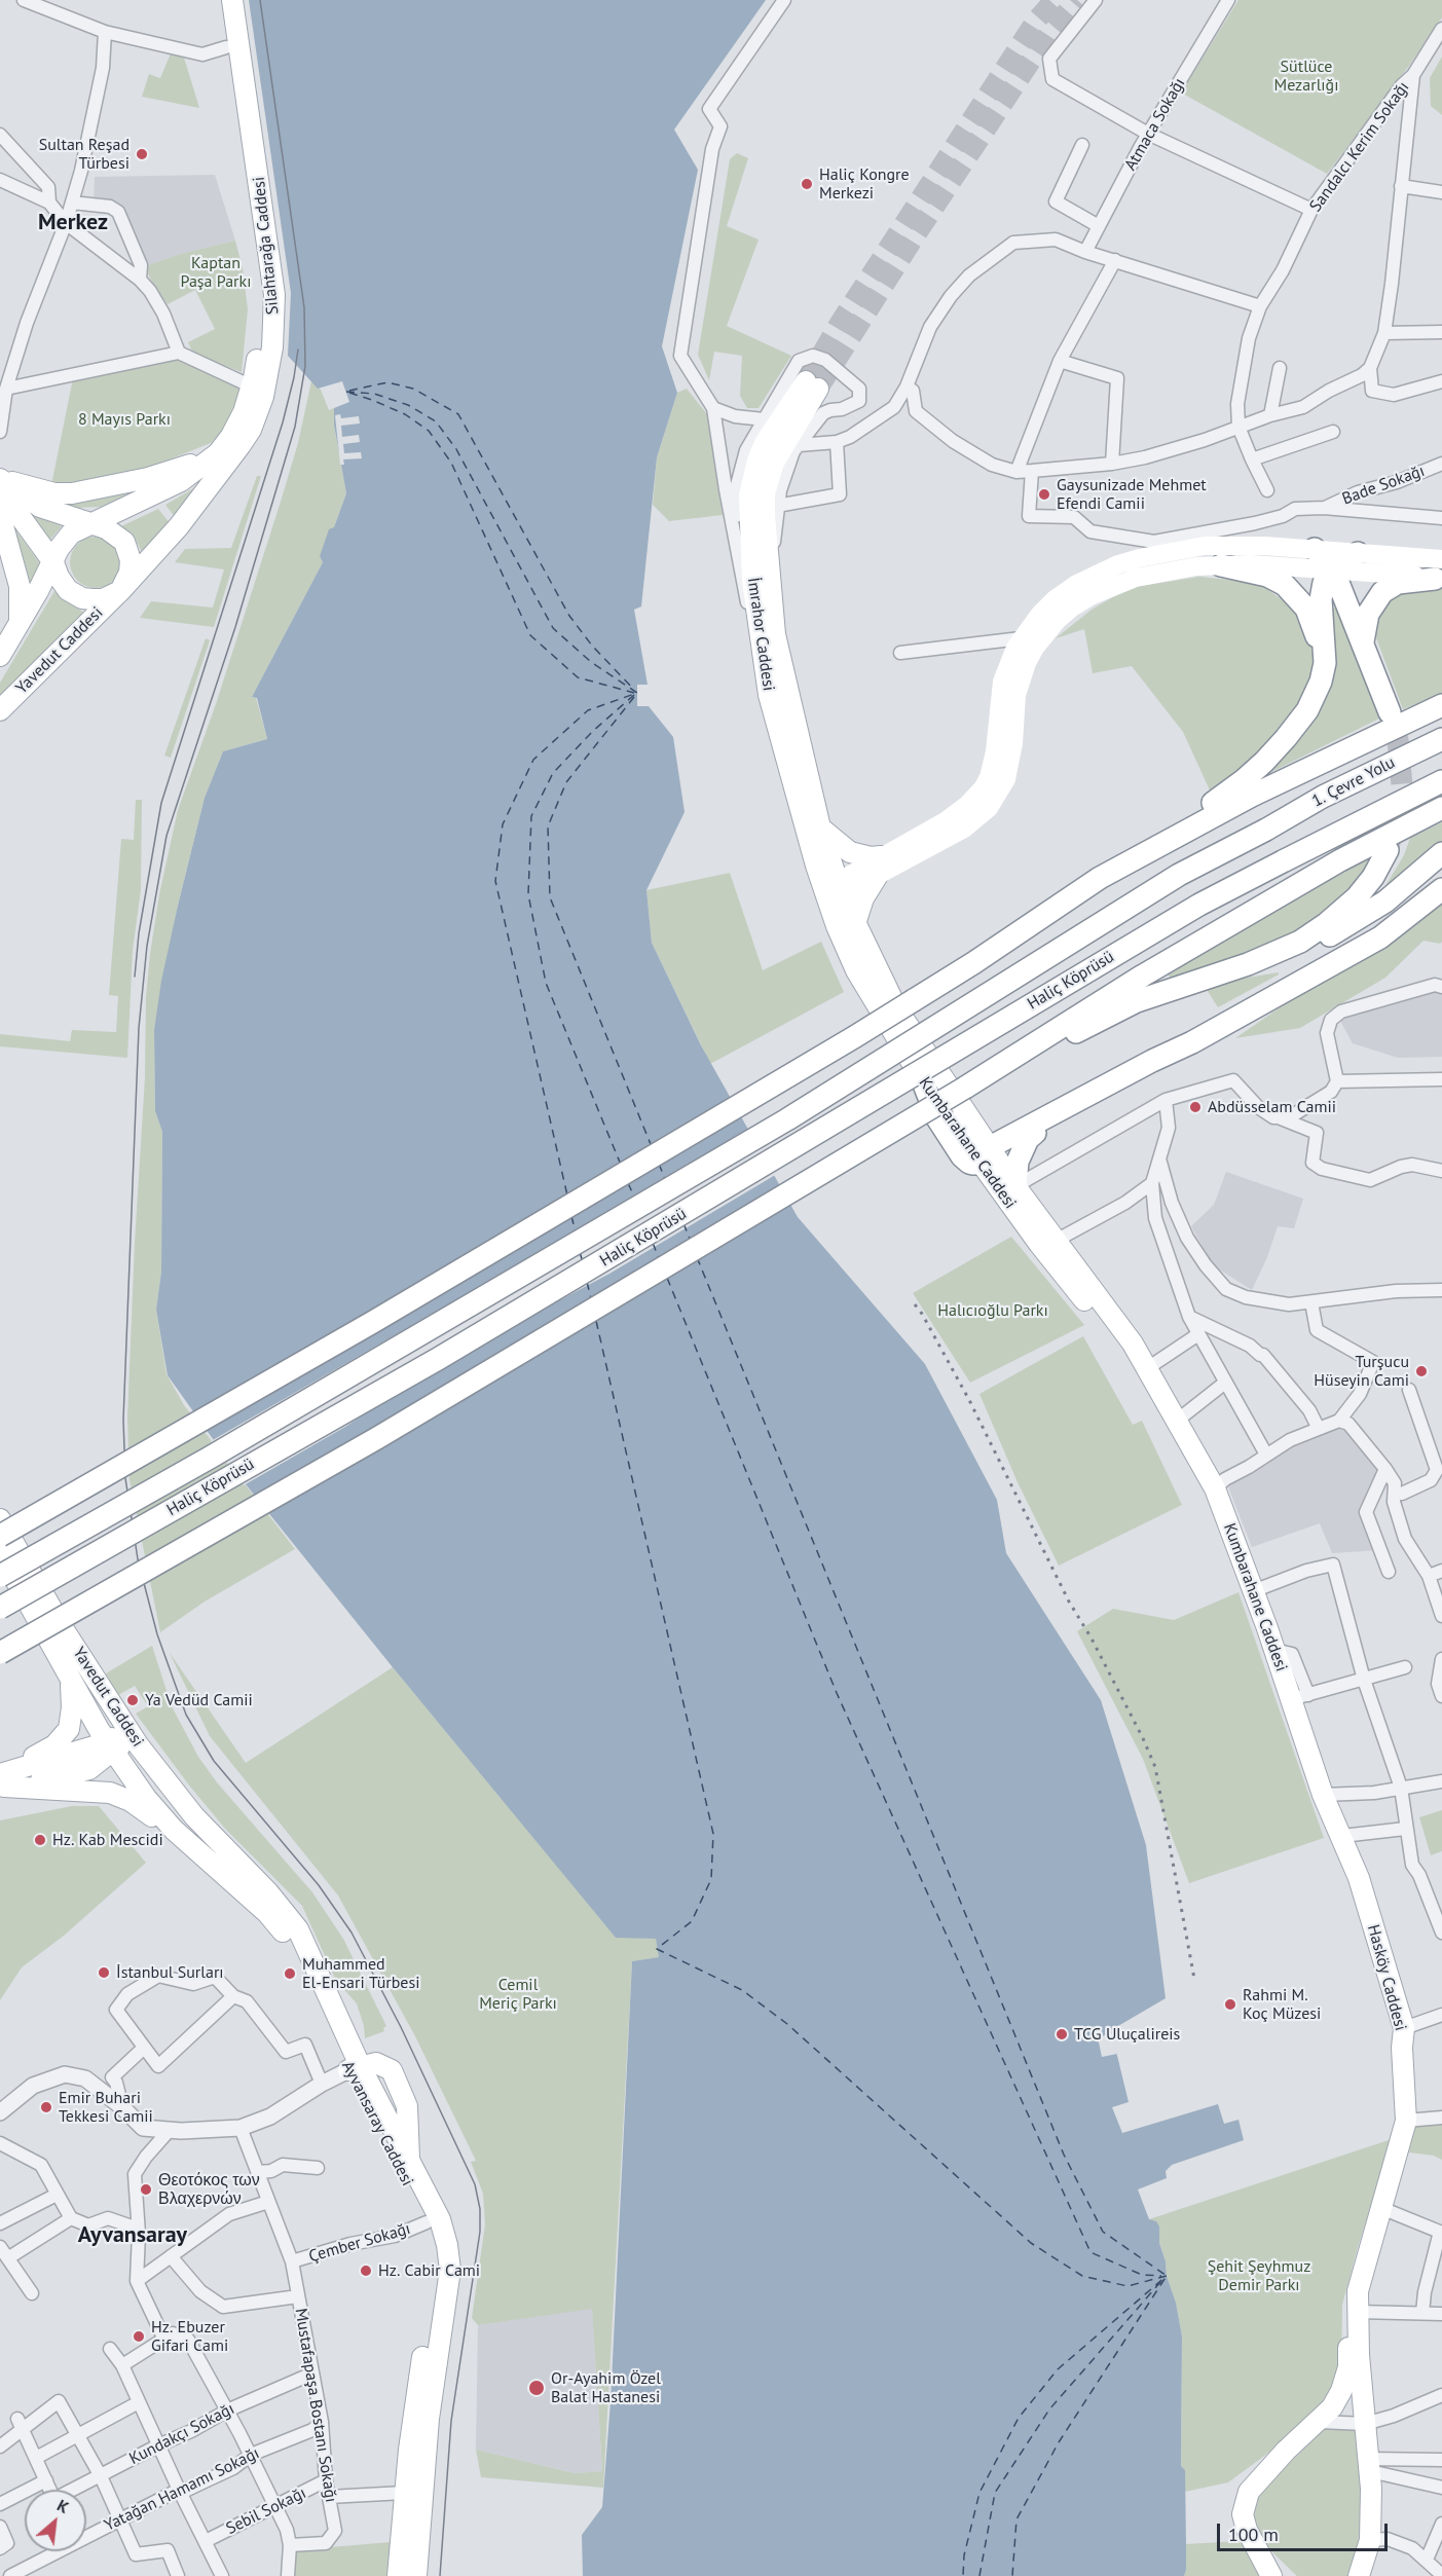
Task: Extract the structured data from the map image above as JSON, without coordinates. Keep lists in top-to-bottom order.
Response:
{
  "streets": {
    "highway": ["1. Çevre Yolu", "Haliç Köprüsü"],
    "main road": [
      "Silahtarağa Caddesi",
      "İmrahor Caddesi",
      "Yavedut Caddesi",
      "Kumbarahane Caddesi",
      "Hasköy Caddesi",
      "Ayvansaray Caddesi"
    ],
    "street": [
      "Atmaca Sokağı",
      "Sandalcı Kerim Sokağı",
      "Bade Sokağı",
      "Çember Sokağı",
      "Mustafapaşa Bostanı Sokağı",
      "Kundakçı Sokağı",
      "Yatağan Hamamı Sokağı",
      "Sebil Sokağı"
    ]
  },
  "crossings": [
    ["Silahtarağa Caddesi", "Yavedut Caddesi"],
    ["İmrahor Caddesi", "Kumbarahane Caddesi"],
    ["Yavedut Caddesi", "Ayvansaray Caddesi"],
    ["1. Çevre Yolu", "Haliç Köprüsü"],
    ["Kumbarahane Caddesi", "Hasköy Caddesi"],
    ["Ayvansaray Caddesi", "Çember Sokağı"],
    ["Çember Sokağı", "Mustafapaşa Bostanı Sokağı"],
    ["Mustafapaşa Bostanı Sokağı", "Kundakçı Sokağı"],
    ["Mustafapaşa Bostanı Sokağı", "Yatağan Hamamı Sokağı"],
    ["Mustafapaşa Bostanı Sokağı", "Sebil Sokağı"]
  ],
  "districts": ["Merkez", "Ayvansaray"],
  "parks": [
    "Sütlüce Mezarlığı",
    "Kaptan Paşa Parkı",
    "8 Mayıs Parkı",
    "Halıcıoğlu Parkı",
    "Cemil Meriç Parkı",
    "Şehit Şeyhmuz Demir Parkı"
  ],
  "places": [
    "Sultan Reşad Türbesi",
    "Haliç Kongre Merkezi",
    "Gaysunizade Mehmet Efendi Camii",
    "Abdüsselam Camii",
    "Turşucu Hüseyin Cami",
    "Ya Vedüd Camii",
    "Hz. Kab Mescidi",
    "İstanbul Surları",
    "Muhammed El-Ensari Türbesi",
    "Rahmi M. Koç Müzesi",
    "TCG Uluçalireis",
    "Emir Buhari Tekkesi Camii",
    "Θεοτόκος των Βλαχερνών",
    "Hz. Cabir Cami",
    "Hz. Ebuzer Gifari Cami",
    "Or-Ayahim Özel Balat Hastanesi"
  ],
  "scale_bar": "100 m",
  "north": "top right"
}
